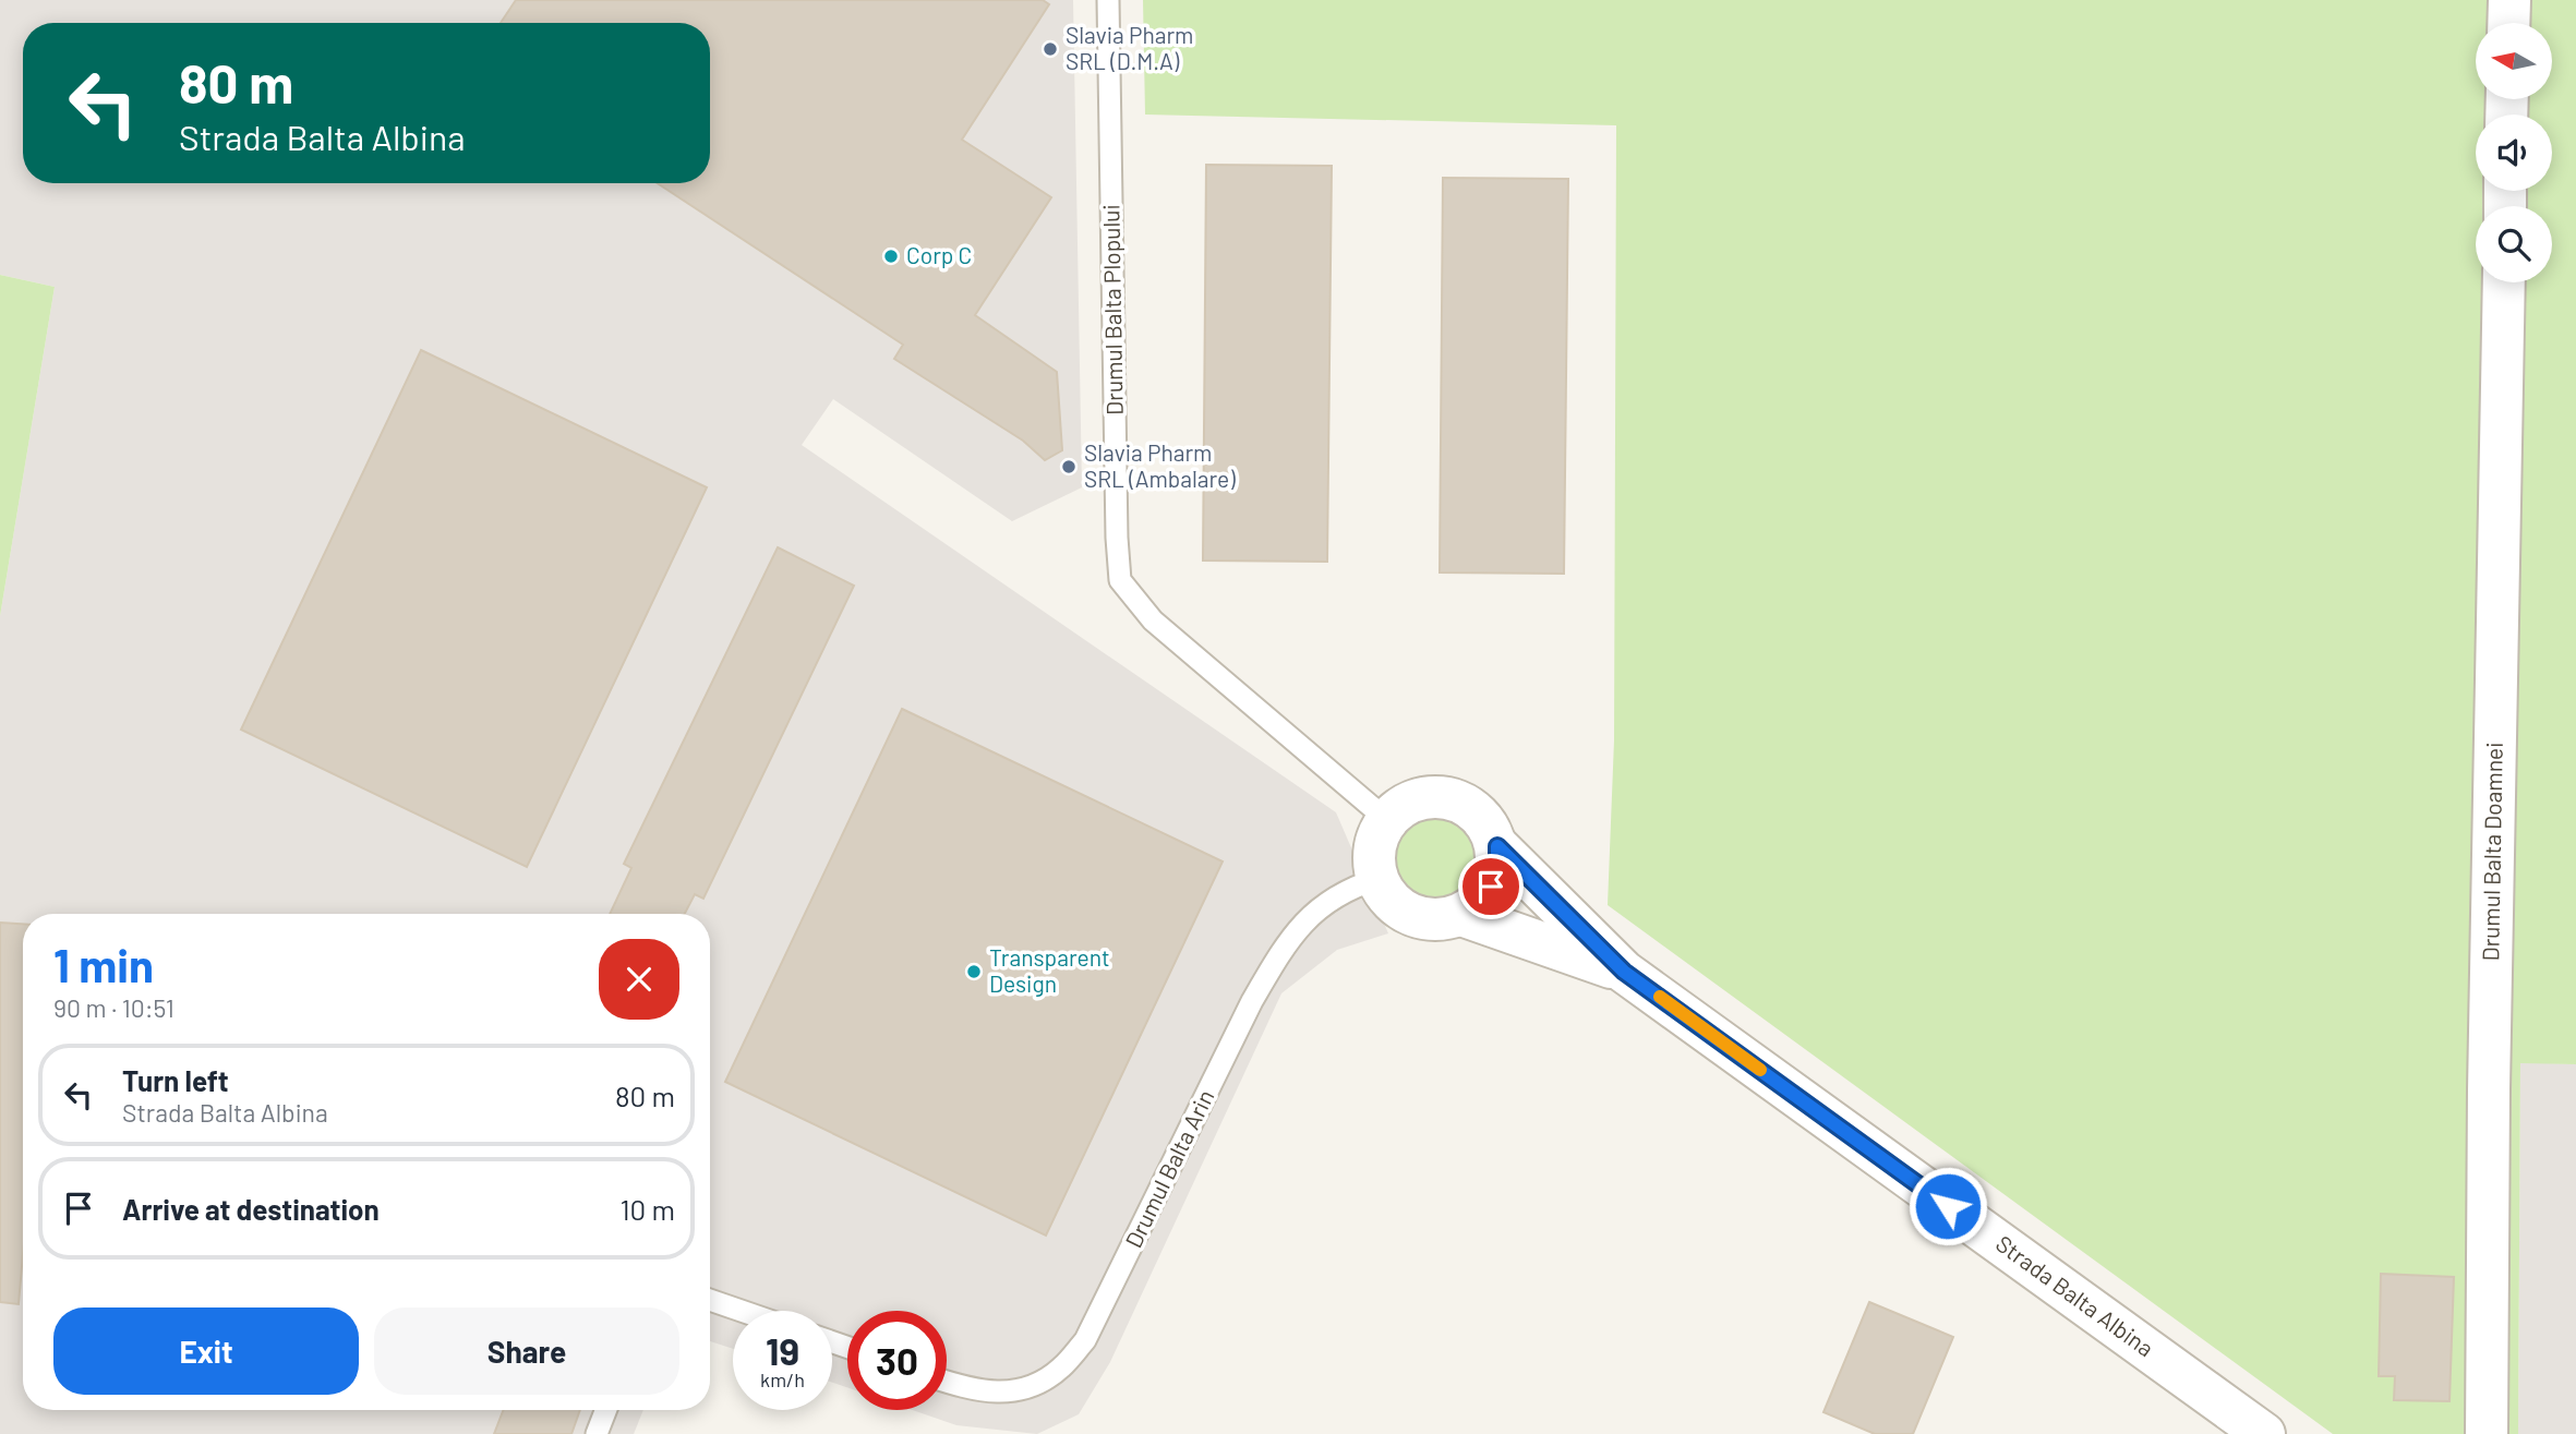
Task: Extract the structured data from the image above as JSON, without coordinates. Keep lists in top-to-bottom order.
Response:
{
  "streets": {
    "street": ["Drumul Balta Doamnei", "Strada Balta Albina"],
    "lane": ["Drumul Balta Plopului", "Drumul Balta Arin"]
  },
  "crossings": [
    ["Drumul Balta Plopului", "Drumul Balta Arin"],
    ["Drumul Balta Plopului", "Strada Balta Albina"],
    ["Drumul Balta Arin", "Strada Balta Albina"]
  ],
  "places": [
    "Slavia Pharm SRL (D.M.A)",
    "Corp C",
    "Slavia Pharm SRL (Ambalare)",
    "Transparent Design"
  ],
  "north": "left",
  "page": {
    "turn": ["80 m", "Strada Balta Albina"],
    "heading": ["1 min", "90 m · 10:51"],
    "list": [
      {
        "name": "Turn left",
        "note": "Strada Balta Albina",
        "value": "80 m"
      },
      {
        "name": "Arrive at destination",
        "value": "10 m"
      }
    ],
    "buttons": ["Exit", "Share"],
    "speed": "19 km/h",
    "limit": "30"
  }
}
